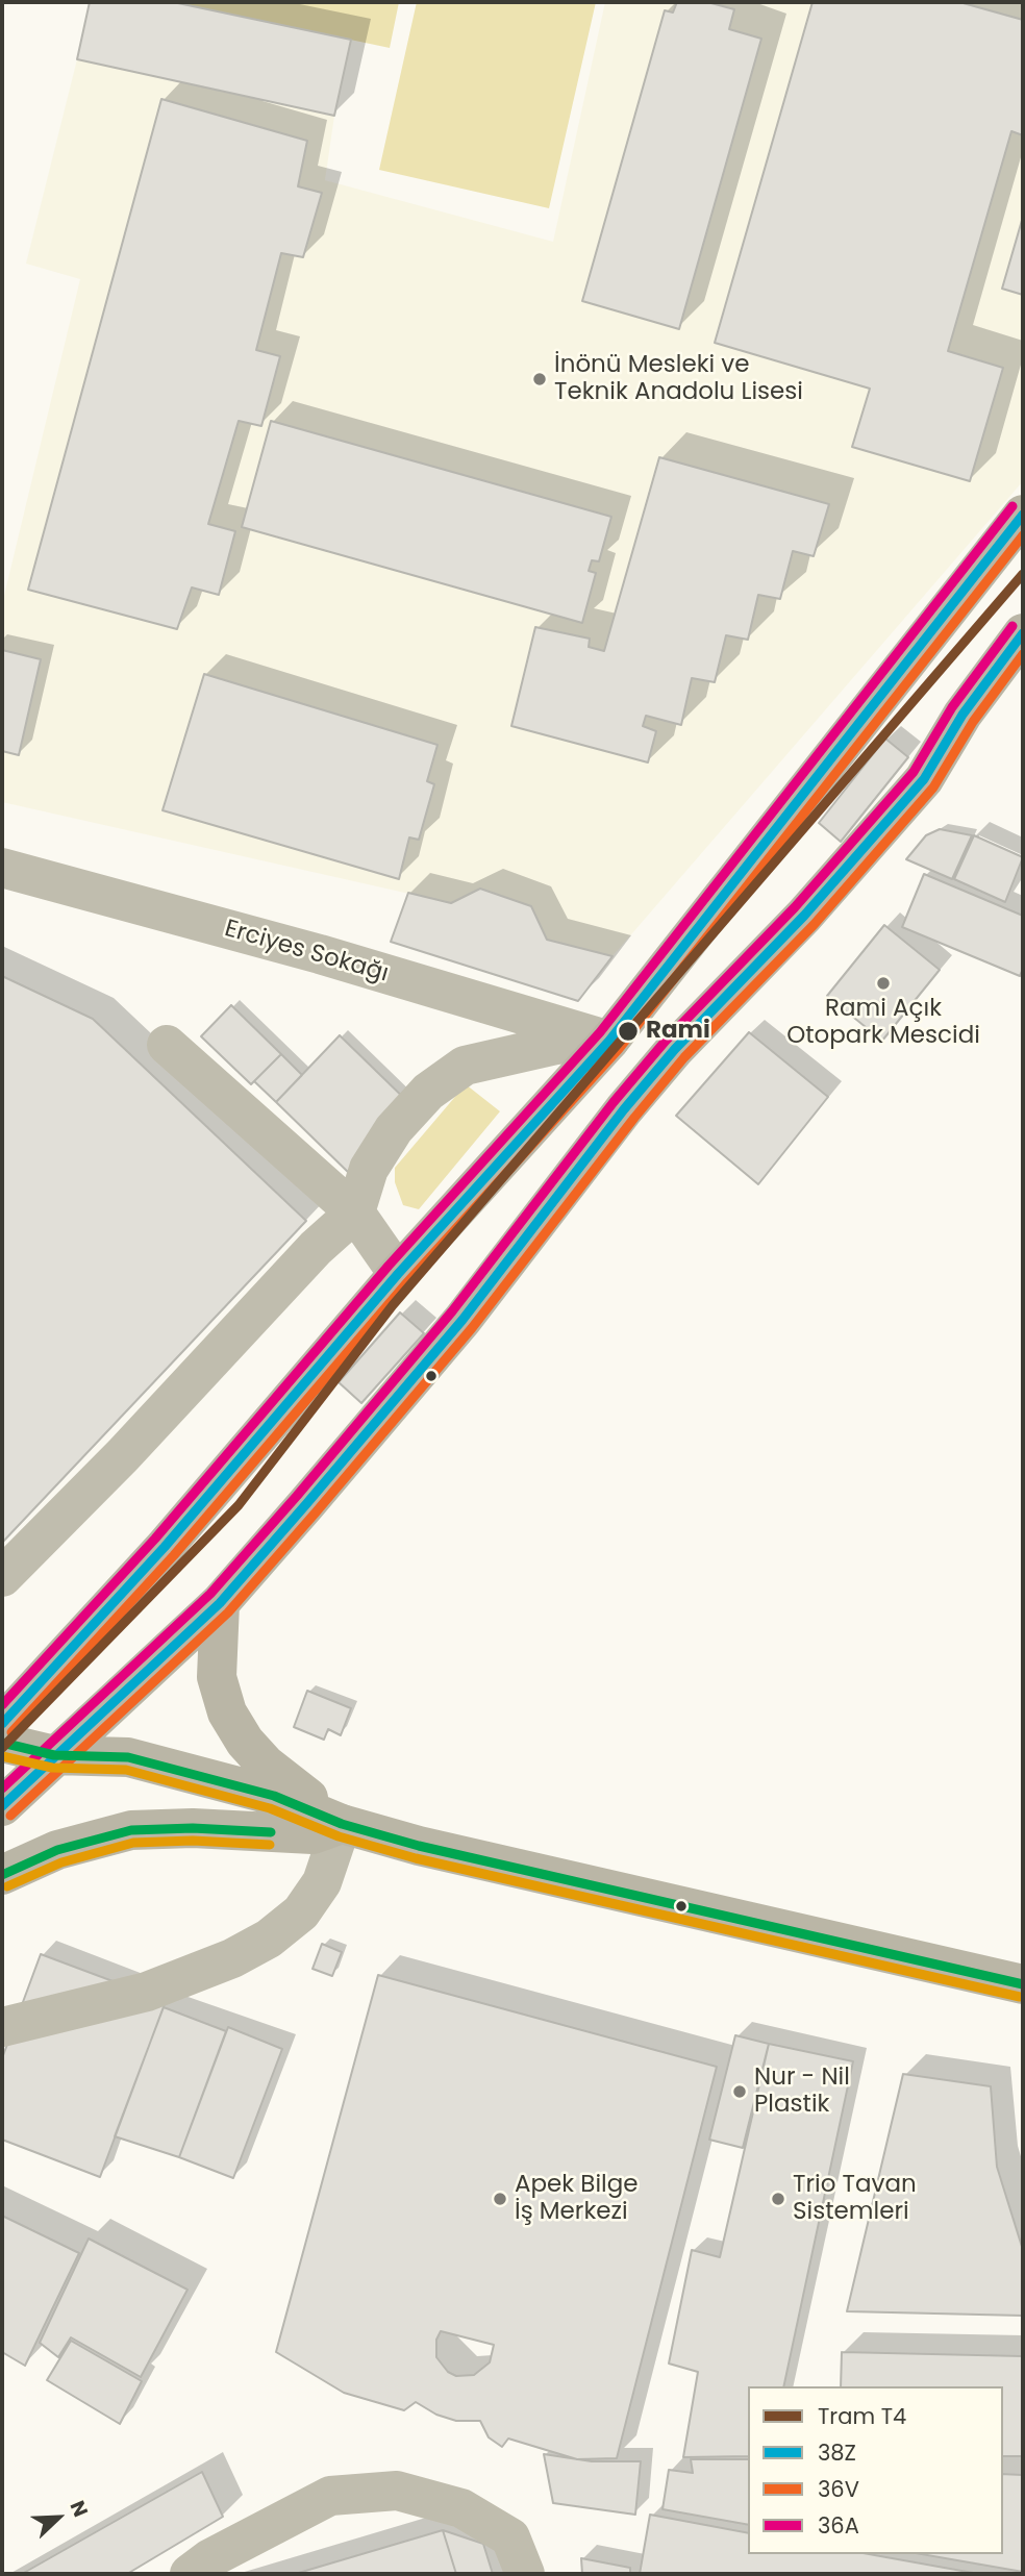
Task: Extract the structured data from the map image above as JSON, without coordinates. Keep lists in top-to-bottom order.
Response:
{
  "streets": {
    "street": ["Erciyes Sokağı"]
  },
  "places": [
    "İnönü Mesleki ve Teknik Anadolu Lisesi",
    "Rami Açık Otopark Mescidi",
    "Rami",
    "Nur - Nil Plastik",
    "Apek Bilge İş Merkezi",
    "Trio Tavan Sistemleri"
  ],
  "lines": [
    "transit line 36A",
    "transit line 38Z",
    "transit line 36V",
    "tram line T4"
  ],
  "legend": [
    "Tram T4",
    "38Z",
    "36V",
    "36A"
  ],
  "north": "top right"
}
